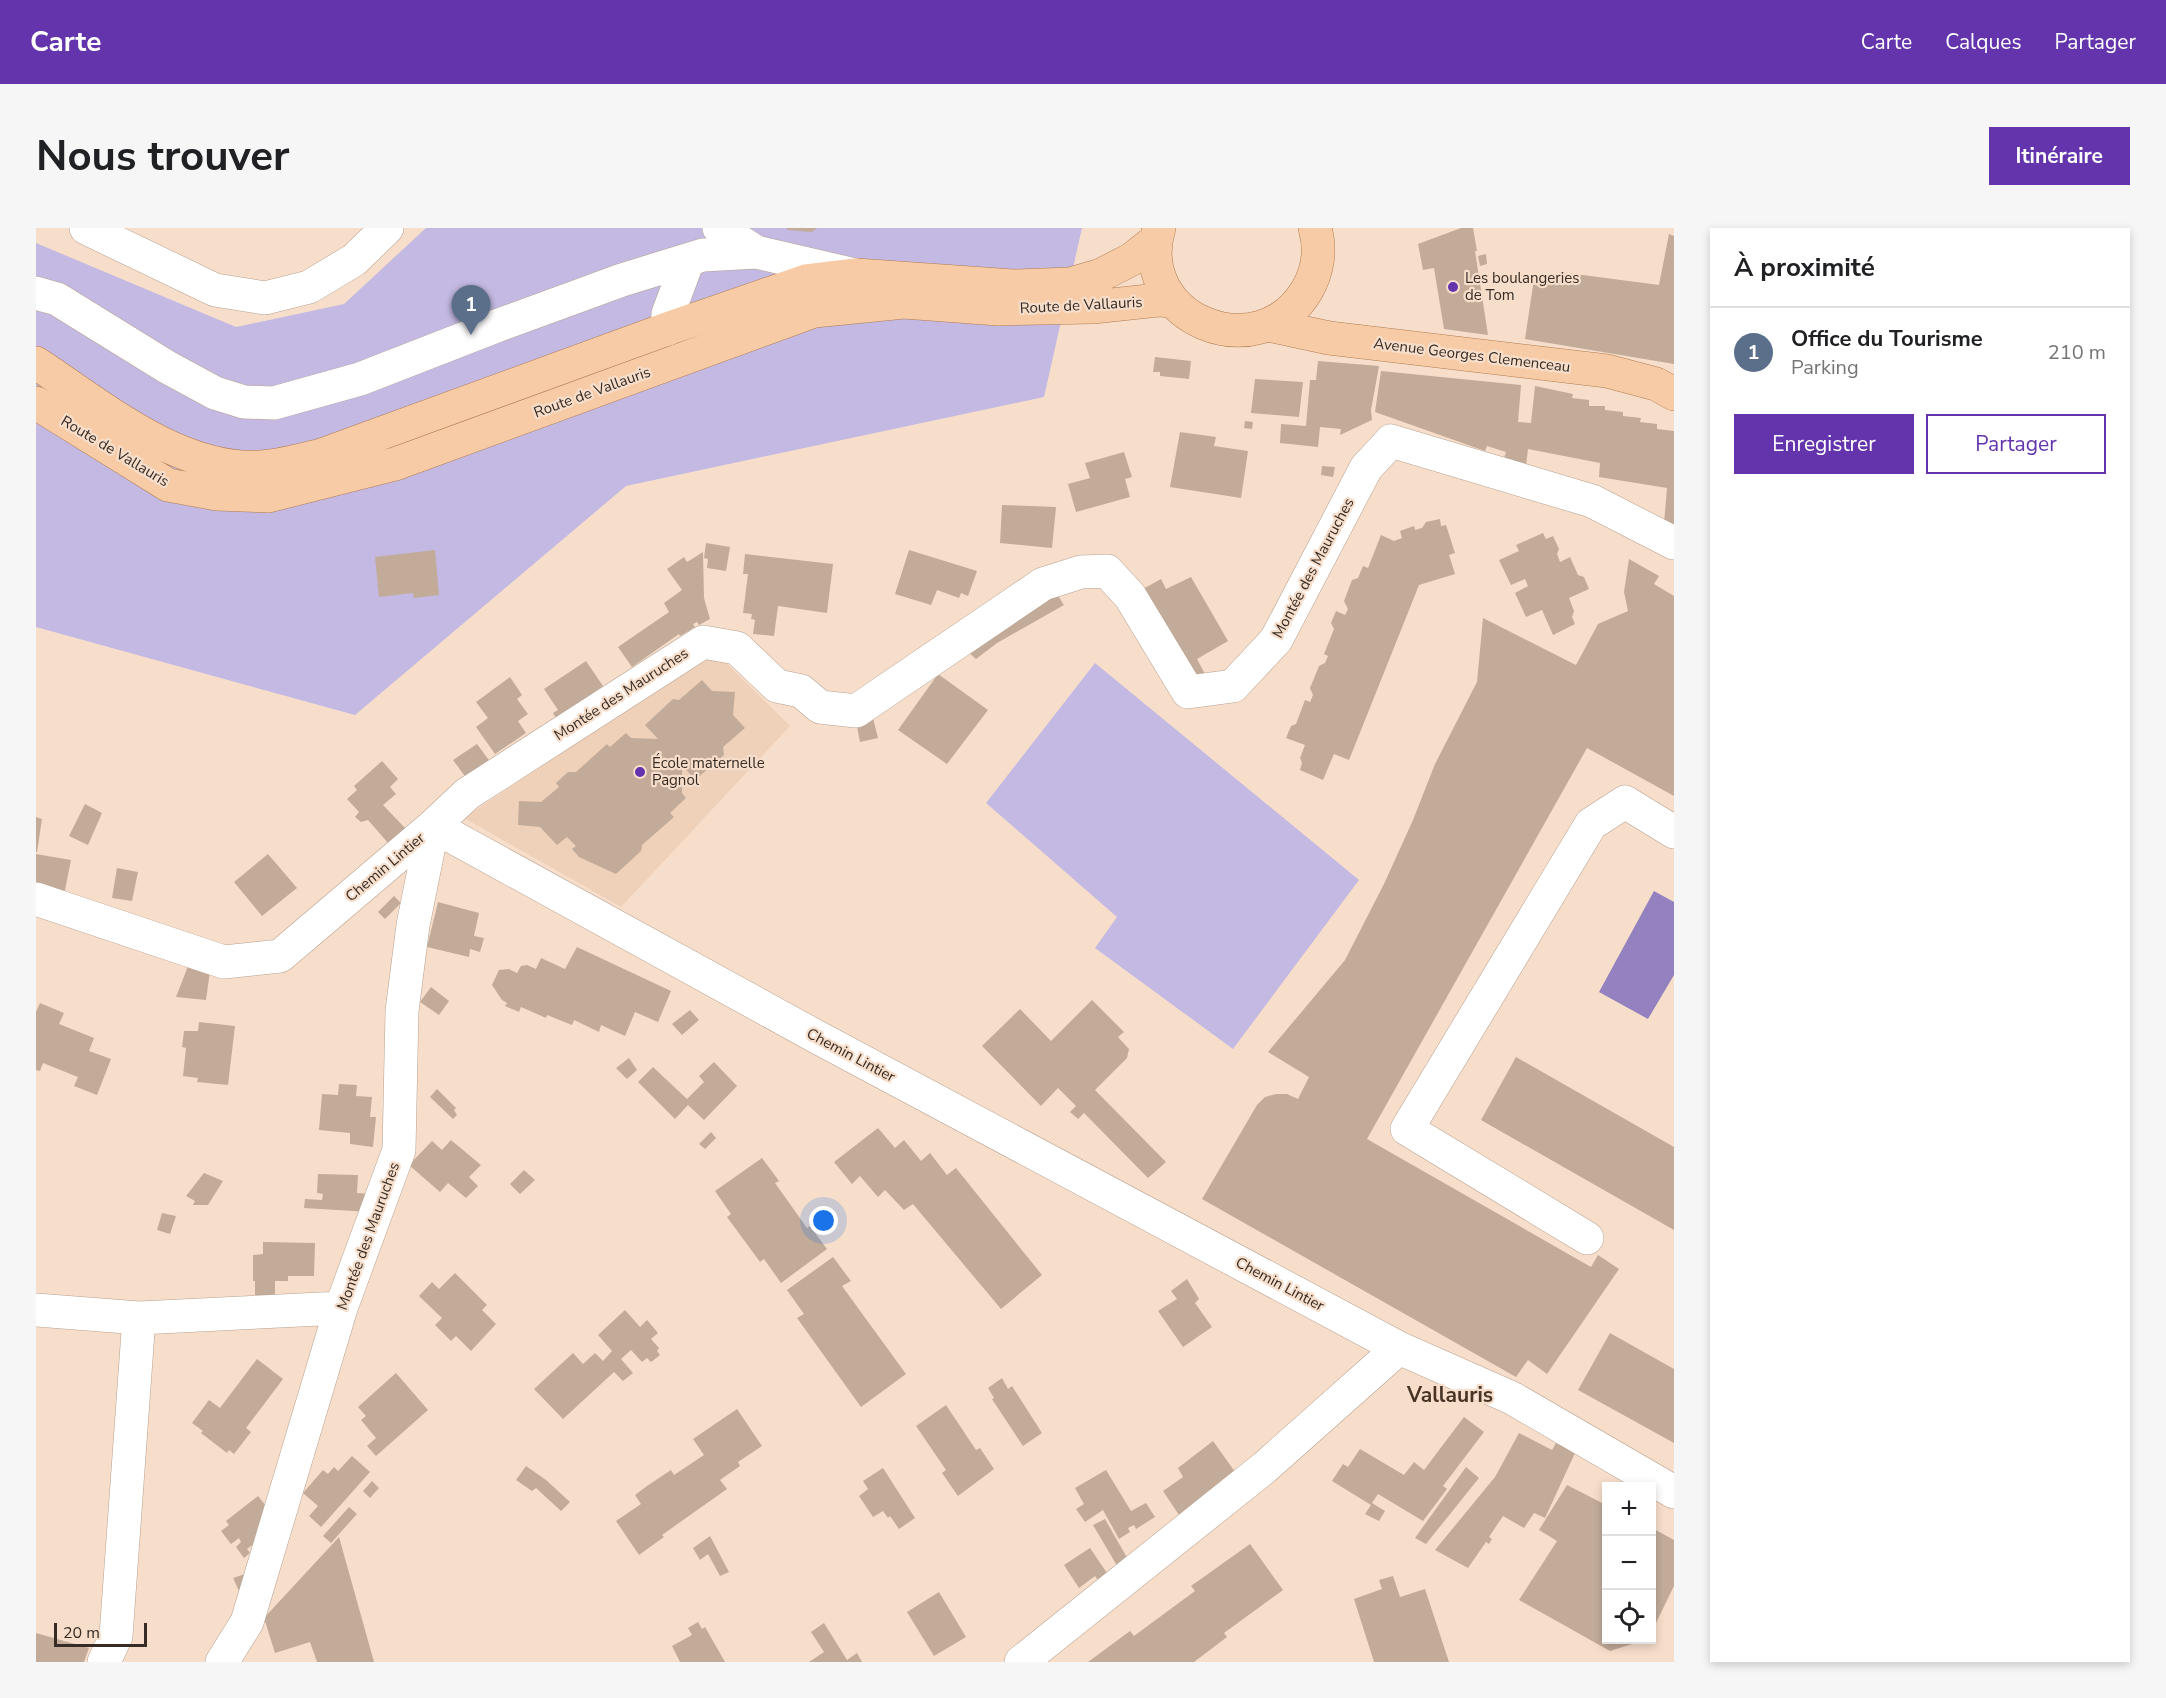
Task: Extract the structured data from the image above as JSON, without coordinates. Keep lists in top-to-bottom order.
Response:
{
  "streets": {
    "main road": ["Route de Vallauris", "Avenue Georges Clemenceau"],
    "street": ["Montée des Mauruches", "Chemin Lintier"]
  },
  "crossings": [
    ["Montée des Mauruches", "Chemin Lintier"]
  ],
  "districts": ["Vallauris"],
  "places": ["Les boulangeries de Tom", "École maternelle Pagnol"],
  "scale_bar": "20 m",
  "page": {
    "header": "Carte",
    "nav": ["Carte", "Calques", "Partager"],
    "buttons": [
      "Itinéraire",
      ["Enregistrer", "Partager"]
    ],
    "title": "Nous trouver",
    "heading": "À proximité",
    "pins": "1",
    "list": [
      {
        "mark": "1",
        "name": "Office du Tourisme",
        "note": "Parking",
        "value": "210 m"
      }
    ],
    "map_buttons": ["+", "−"],
    "scale": "20 m"
  }
}
